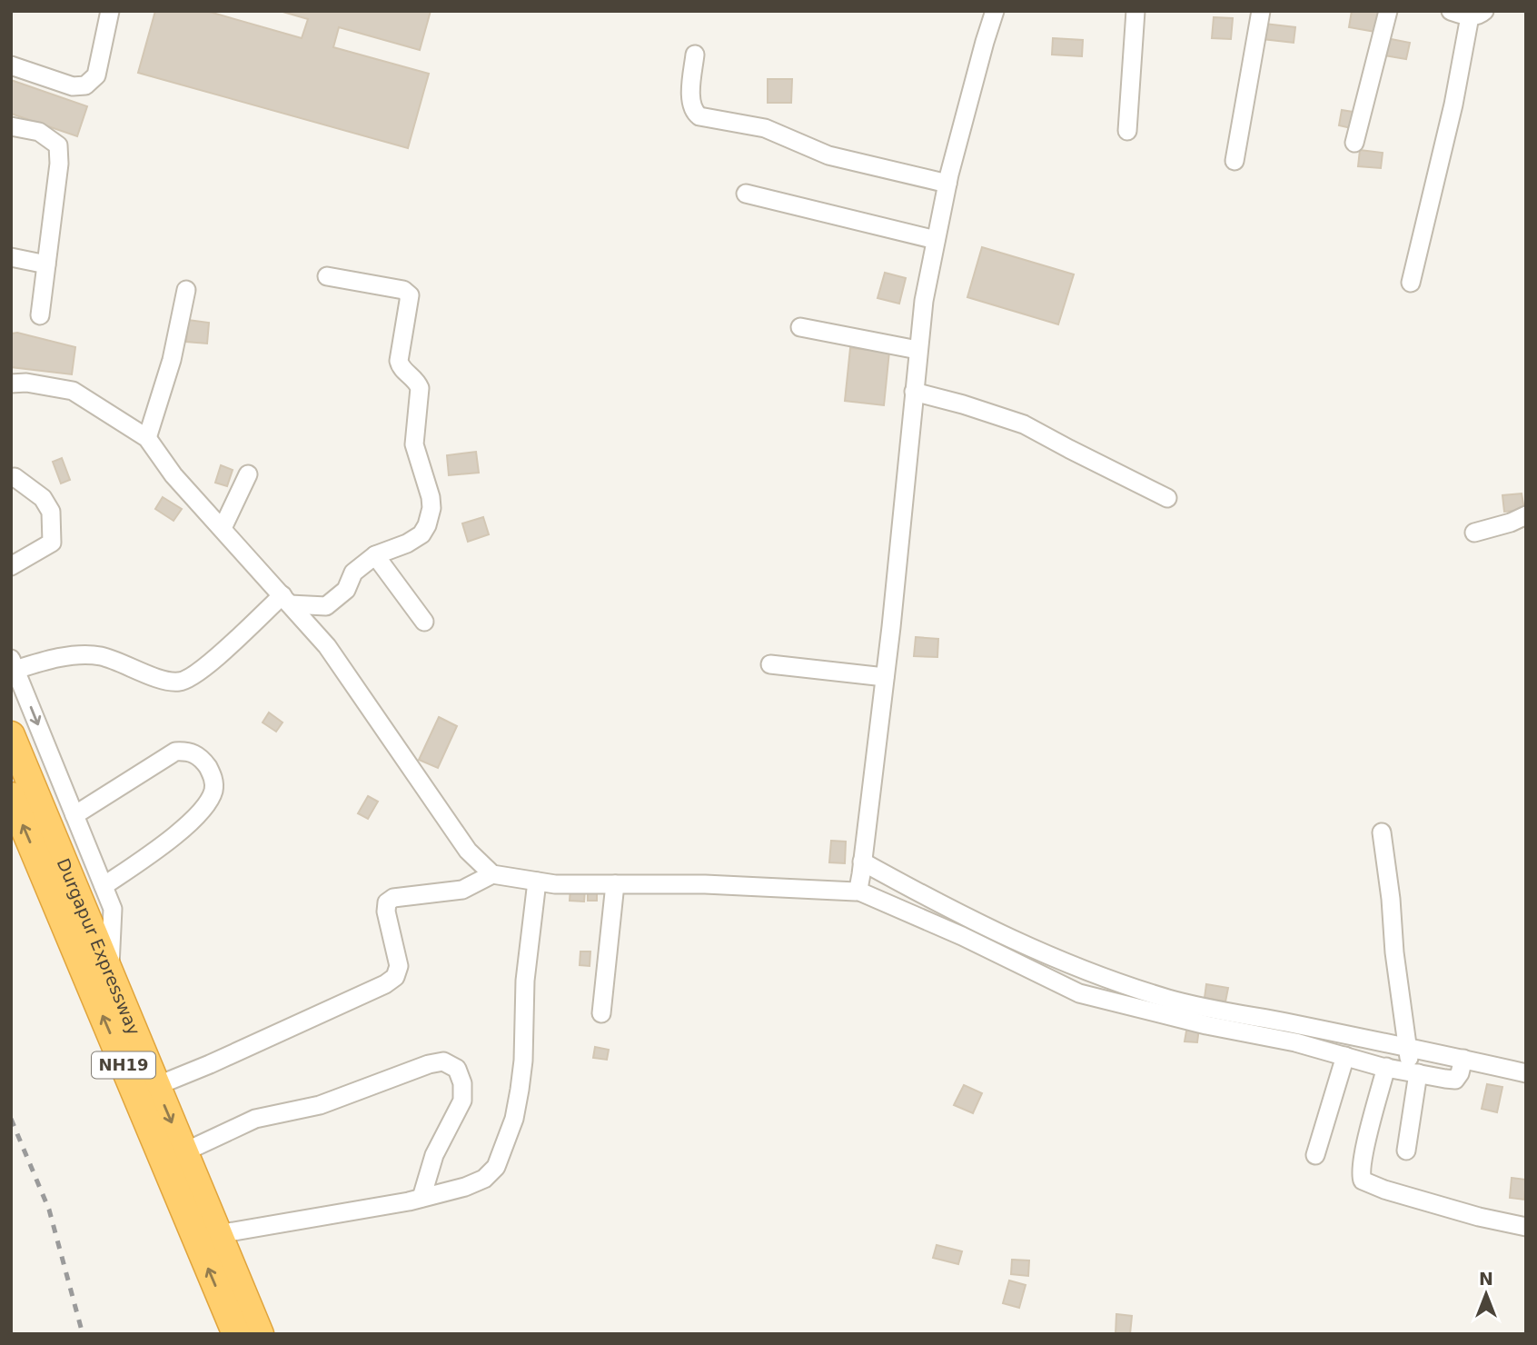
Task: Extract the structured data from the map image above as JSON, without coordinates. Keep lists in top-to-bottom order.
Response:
{
  "streets": {
    "highway": ["Durgapur Expressway", "NH19"]
  },
  "north": "top"
}
